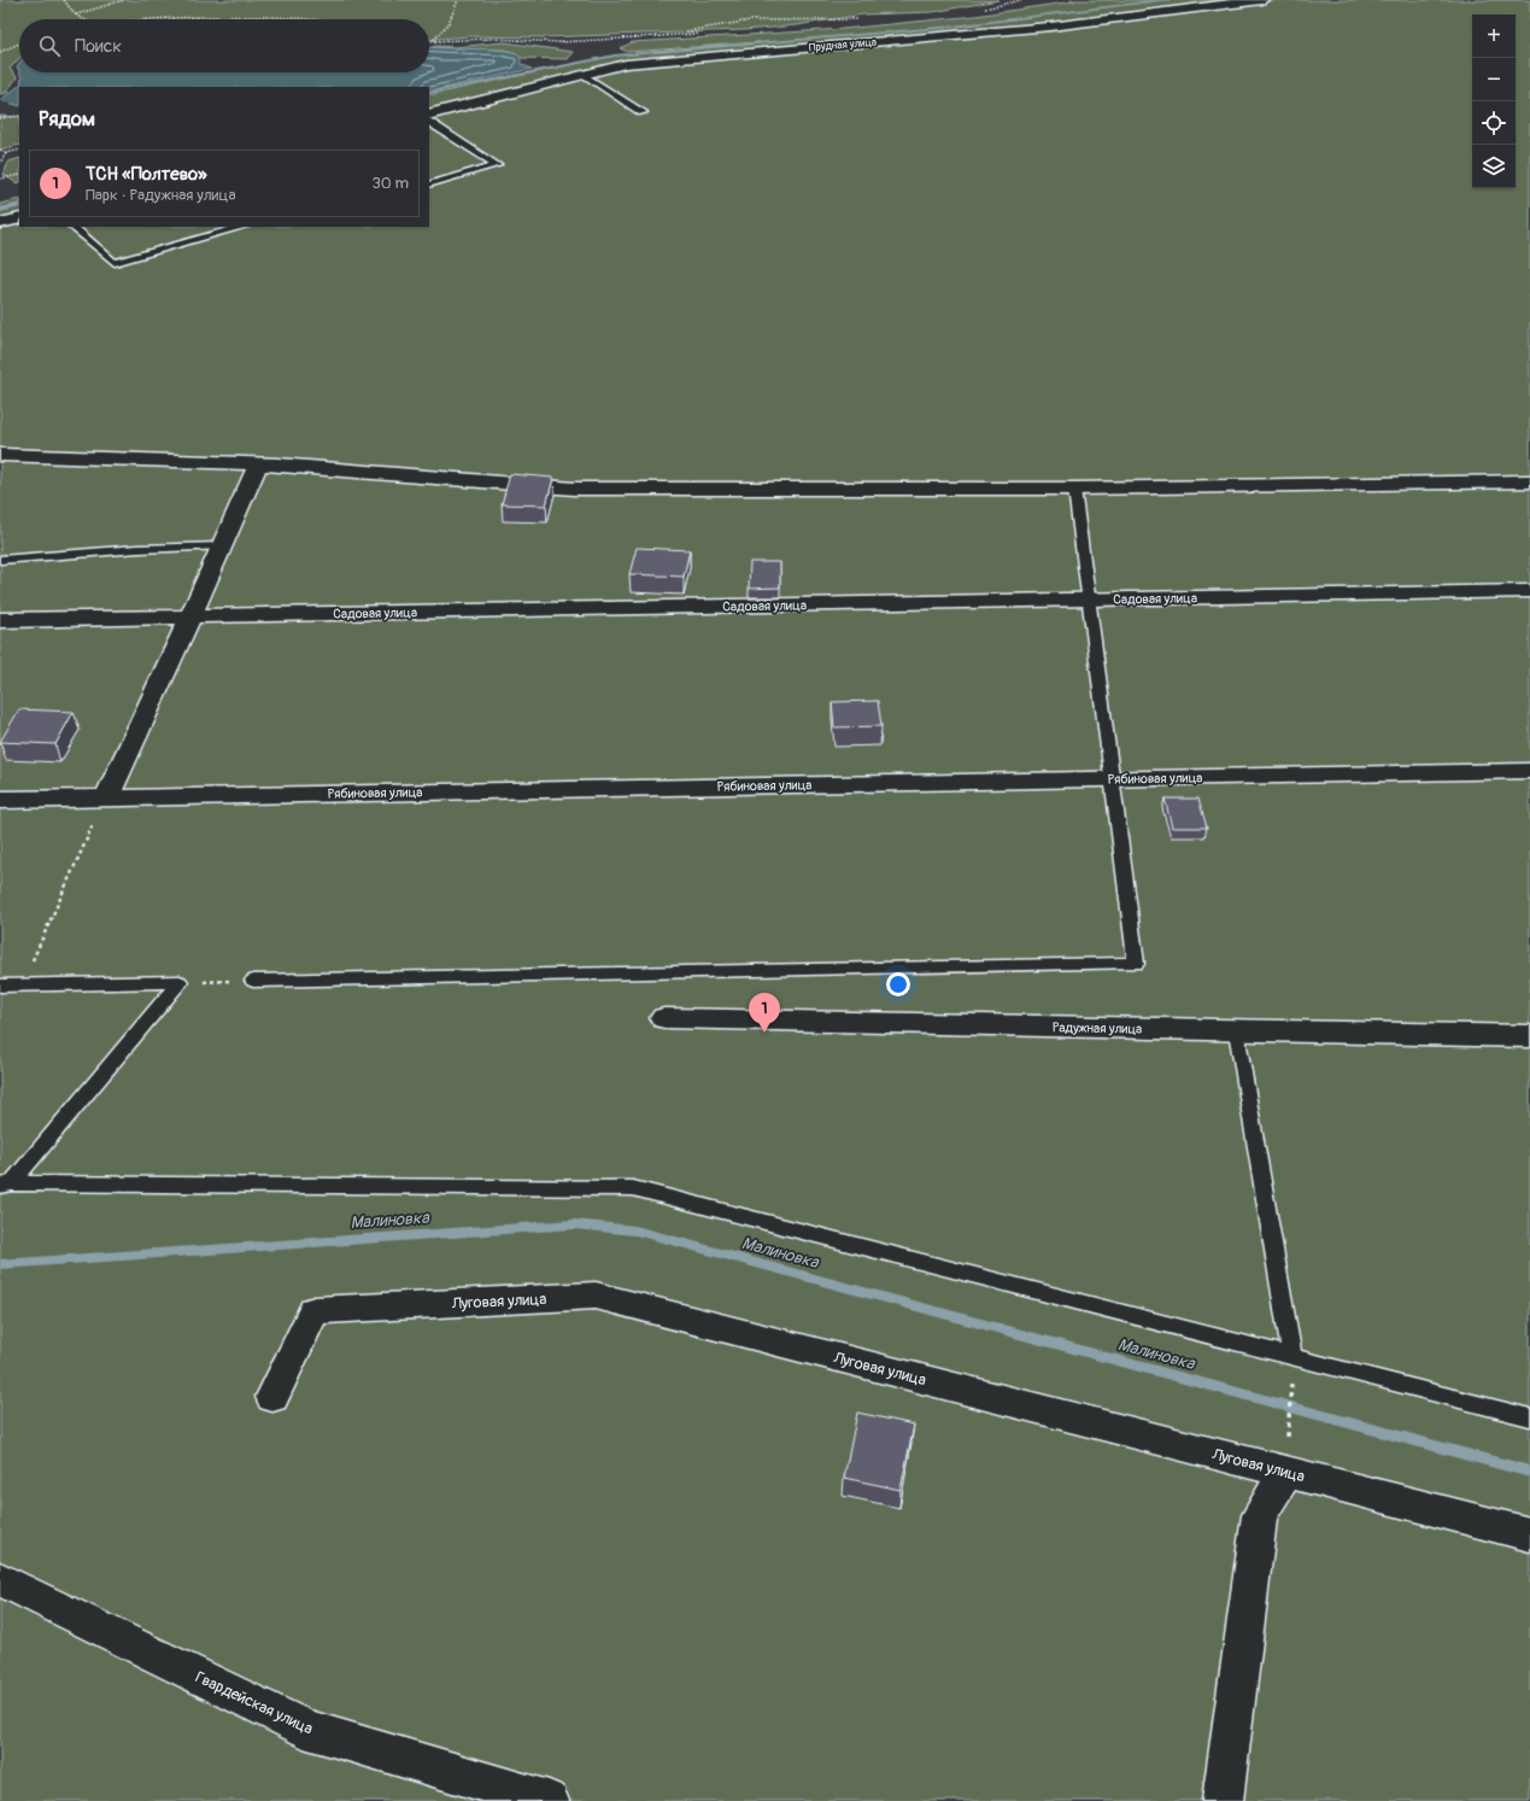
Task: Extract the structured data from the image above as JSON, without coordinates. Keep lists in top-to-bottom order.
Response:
{
  "streets": {
    "street": [
      "Прудная улица",
      "Садовая улица",
      "Рябиновая улица",
      "Радужная улица",
      "Луговая улица",
      "Гвардейская улица"
    ]
  },
  "water": ["Малиновка"],
  "page": {
    "map_buttons": ["+", "−"],
    "search": "Поиск",
    "heading": "Рядом",
    "list": [
      {
        "mark": "1",
        "name": "ТСН «Полтево»",
        "note": "Парк · Радужная улица",
        "value": "30 m"
      }
    ],
    "pins": "1"
  }
}
